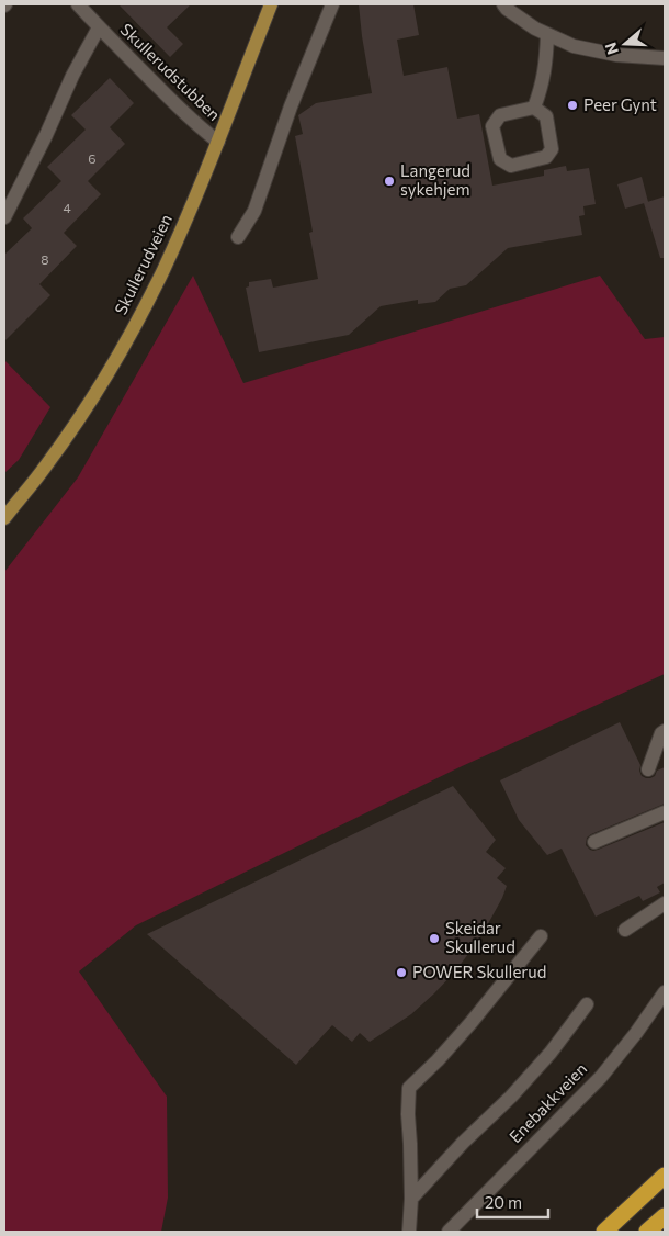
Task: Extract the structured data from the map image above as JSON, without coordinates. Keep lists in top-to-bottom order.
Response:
{
  "streets": {
    "main road": ["Skullerudveien"],
    "street": ["Skullerudstubben", "Enebakkveien"]
  },
  "crossings": [
    ["Skullerudstubben", "Skullerudveien"]
  ],
  "places": [
    "Peer Gynt",
    "Langerud sykehjem",
    "Skeidar Skullerud",
    "POWER Skullerud"
  ],
  "house_numbers": ["6", "4", "8"],
  "scale_bar": "20 m",
  "north": "left"
}
